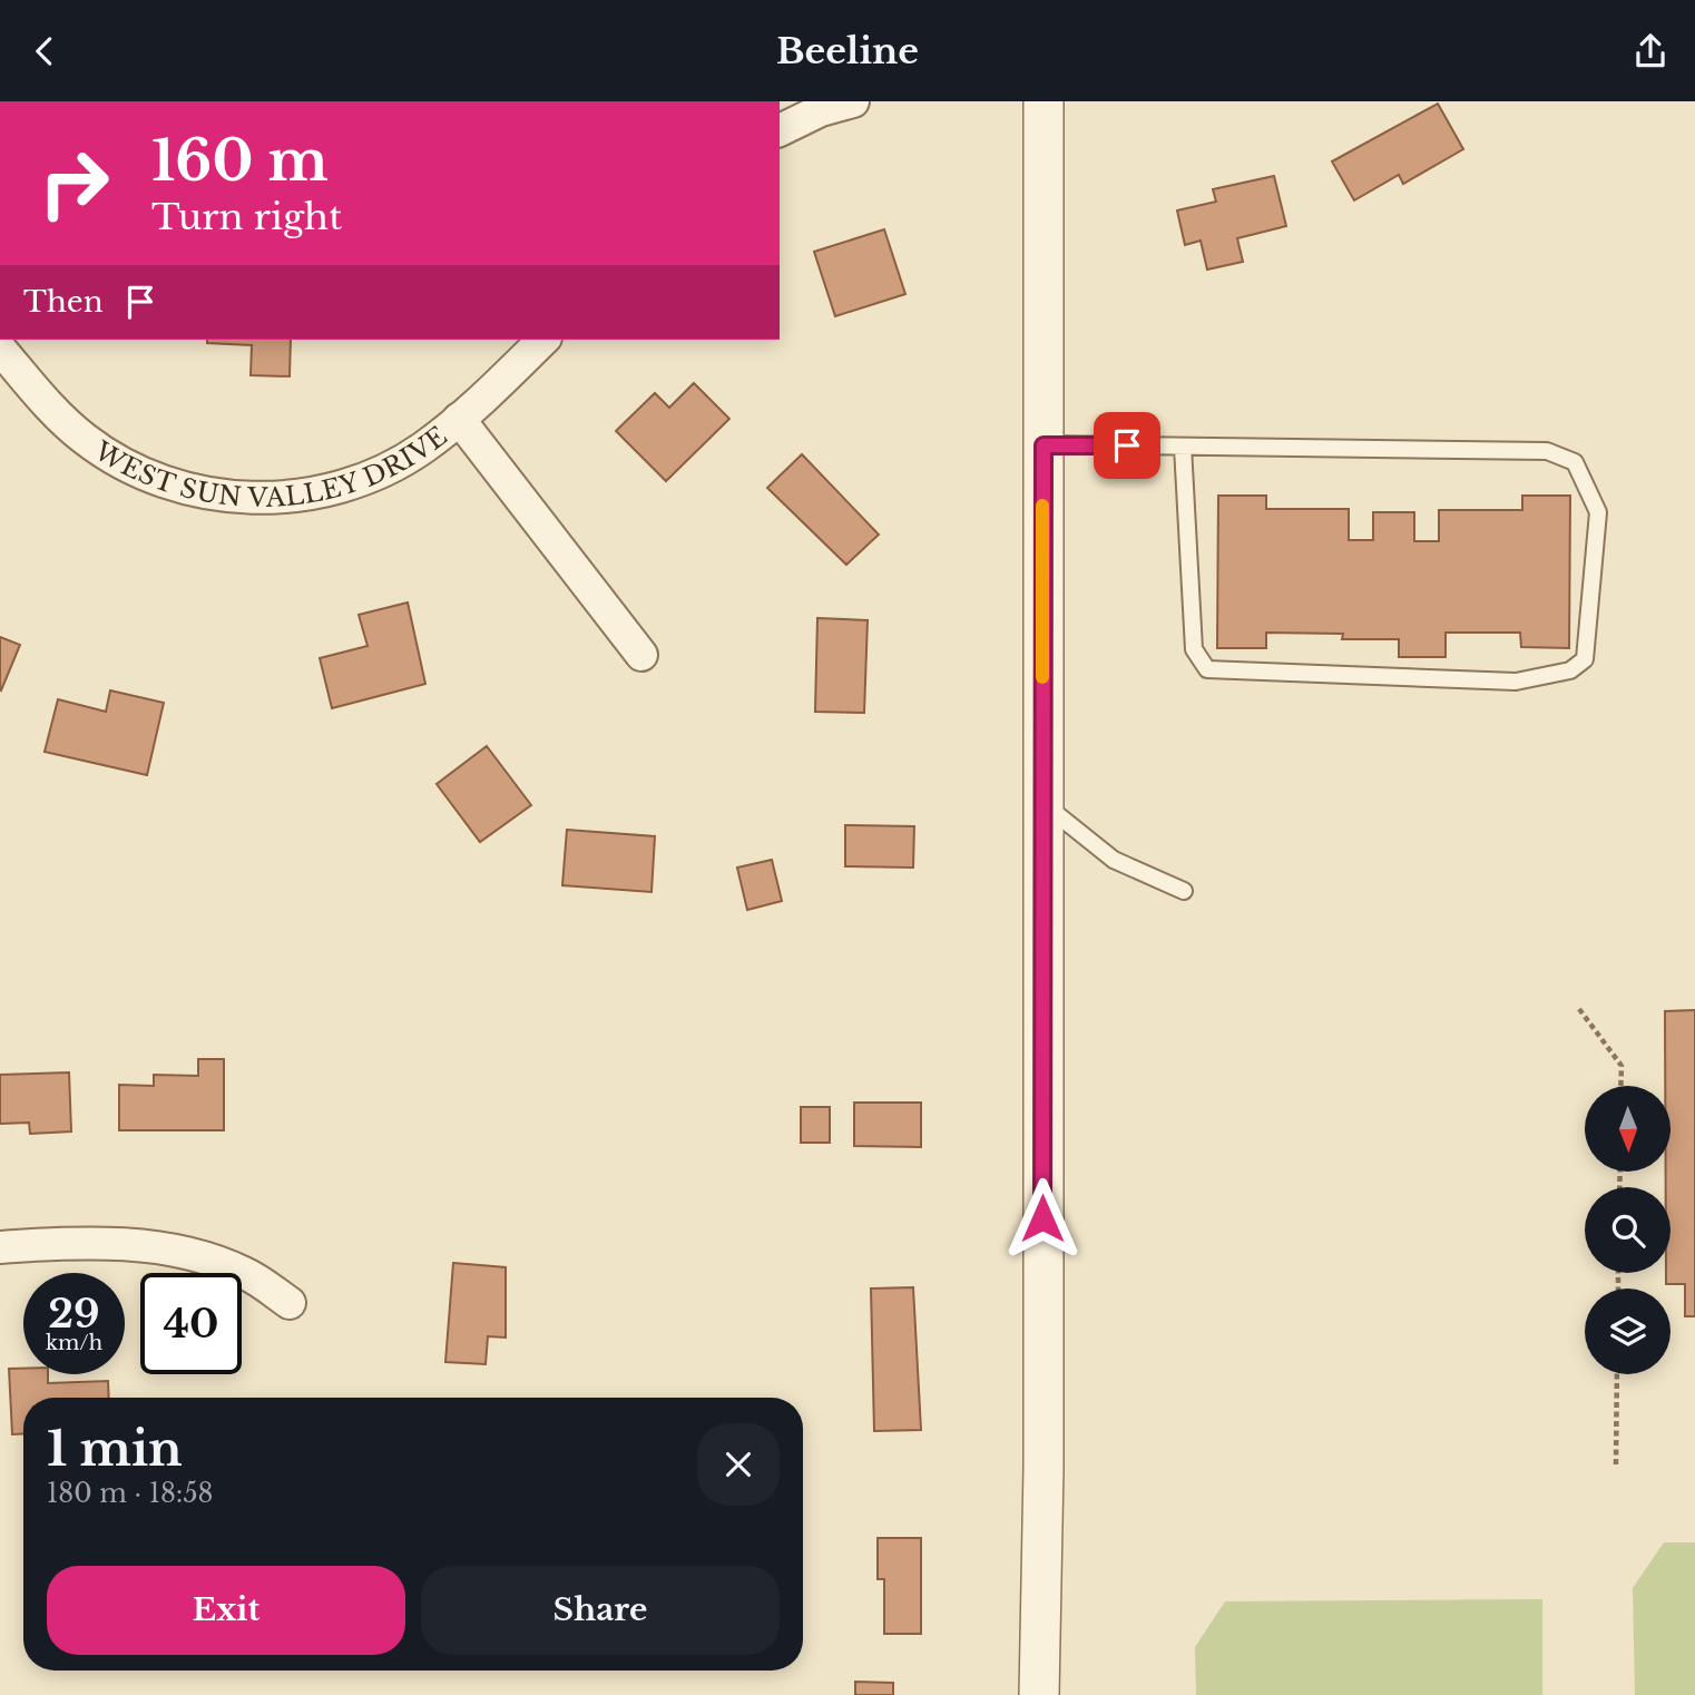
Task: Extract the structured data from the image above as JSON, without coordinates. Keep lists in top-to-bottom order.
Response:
{
  "streets": {
    "street": ["WEST SUN VALLEY DRIVE"]
  },
  "north": "bottom",
  "page": {
    "header": "Beeline",
    "turn": ["160 m", "Turn right"],
    "then": "Then",
    "speed": "29 km/h",
    "limit": "40",
    "heading": ["1 min", "180 m · 18:58"],
    "buttons": ["Exit", "Share"]
  }
}
